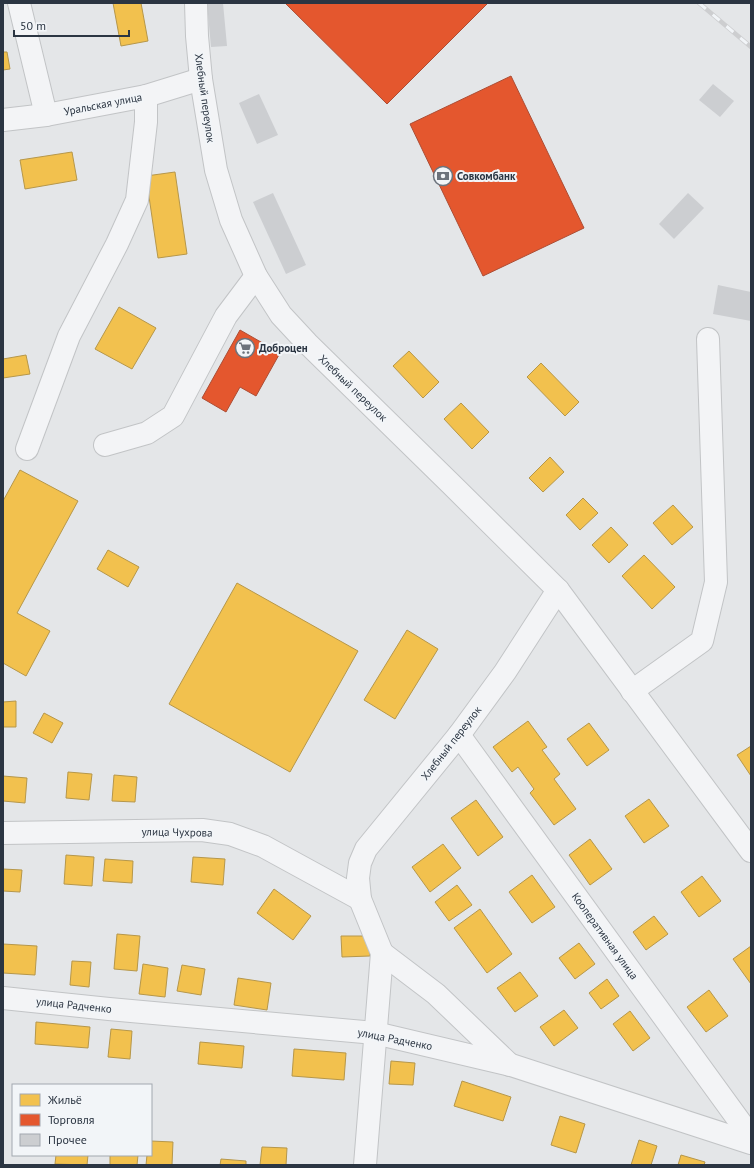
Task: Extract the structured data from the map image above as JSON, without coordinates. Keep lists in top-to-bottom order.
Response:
{
  "streets": {
    "street": [
      "Хлебный переулок",
      "Уральская улица",
      "улица Чухрова",
      "Кооперативная улица",
      "улица Радченко"
    ]
  },
  "crossings": [
    ["Хлебный переулок", "Уральская улица"],
    ["Хлебный переулок", "улица Чухрова"],
    ["Хлебный переулок", "Кооперативная улица"]
  ],
  "places": {
    "bank": ["Совкомбанк"],
    "supermarket": ["Доброцен"]
  },
  "legend": ["Жильё", "Торговля", "Прочее"],
  "scale_bar": "50 m"
}
